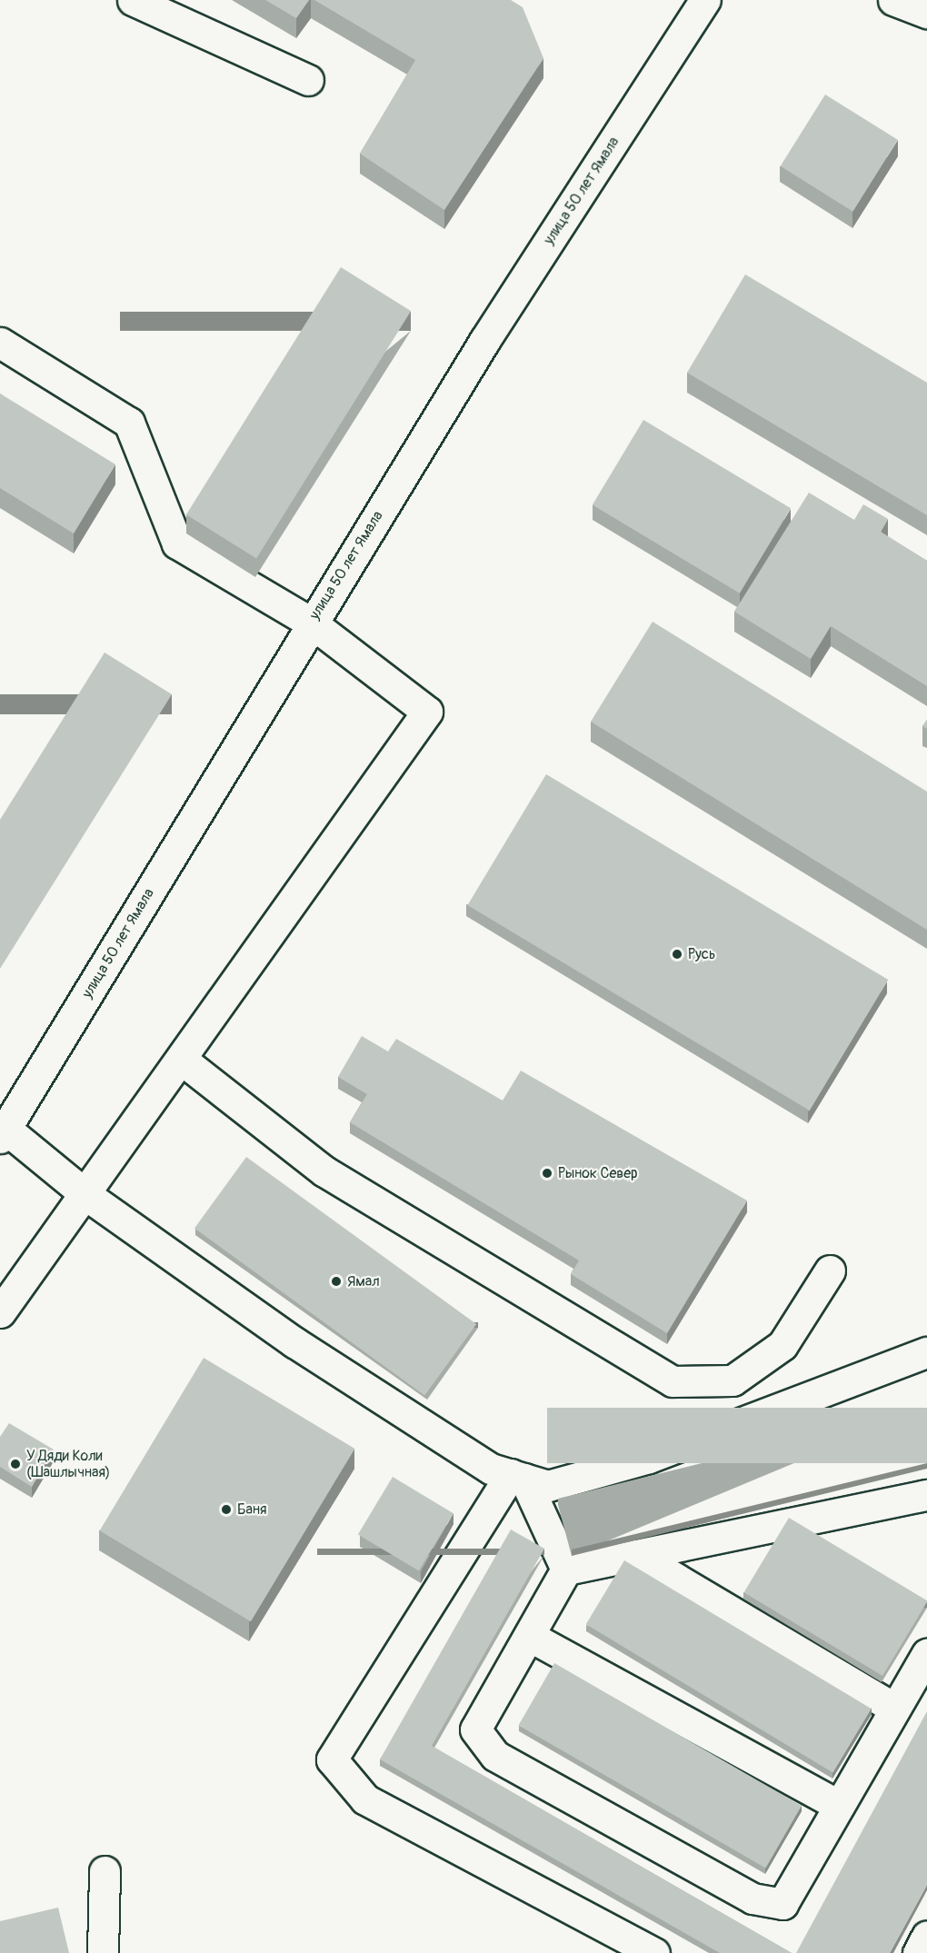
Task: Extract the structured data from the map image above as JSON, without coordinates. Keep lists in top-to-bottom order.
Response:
{
  "streets": {
    "street": ["улица 50 лет Ямала"]
  },
  "places": [
    "Русь",
    "Рынок Север",
    "Ямал",
    "У Дяди Коли (Шашлычная)",
    "Баня"
  ]
}
